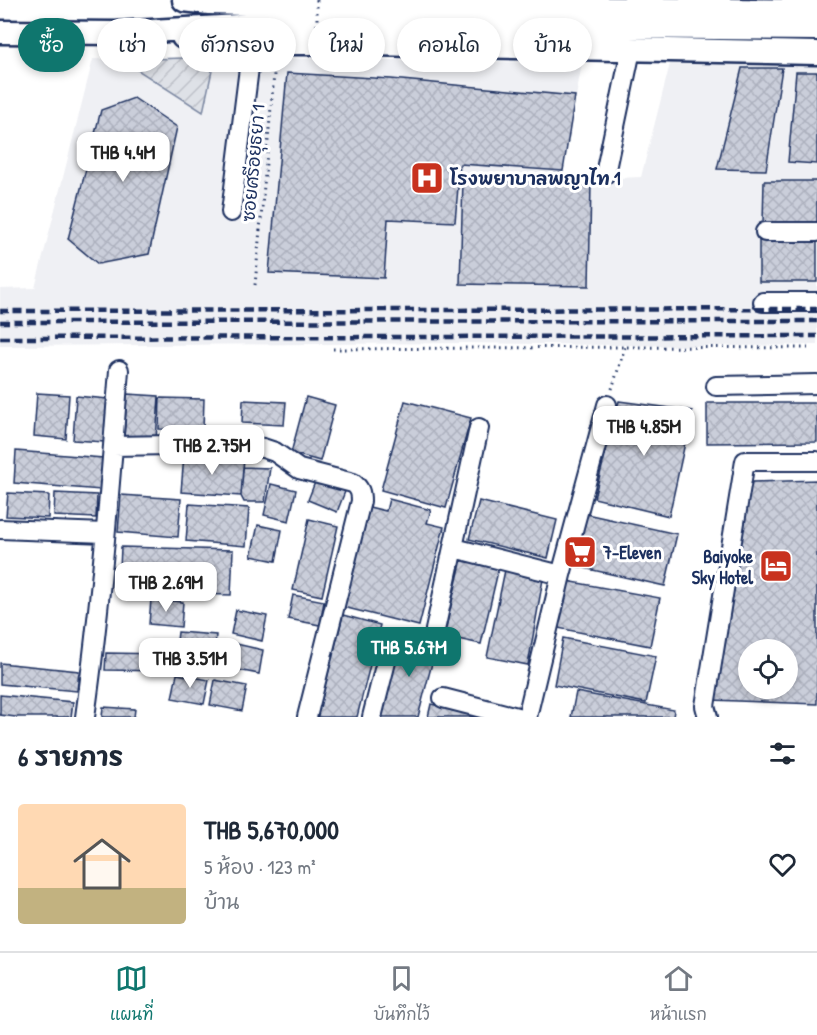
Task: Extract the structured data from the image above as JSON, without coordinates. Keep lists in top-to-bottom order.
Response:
{
  "streets": {
    "path": ["ซอยศรีอยุธยา 1"]
  },
  "places": {
    "hospital": ["โรงพยาบาลพญาไท 1"],
    "supermarket": ["7-Eleven"],
    "hotel": ["Baiyoke Sky Hotel"]
  },
  "page": {
    "chip": [
      "ซื้อ",
      "เช่า",
      "ตัวกรอง",
      "ใหม่",
      "คอนโด",
      "บ้าน"
    ],
    "price": [
      "THB 4.4M",
      "THB 4.85M",
      "THB 2.75M",
      "THB 2.69M",
      "THB 5.67M",
      "THB 3.51M"
    ],
    "heading": "6 รายการ",
    "list": [
      {
        "name": "THB 5,670,000",
        "note": "5 ห้อง · 123 m² · บ้าน"
      }
    ],
    "tabs": ["แผนที่", "บันทึกไว้", "หน้าแรก"]
  }
}
